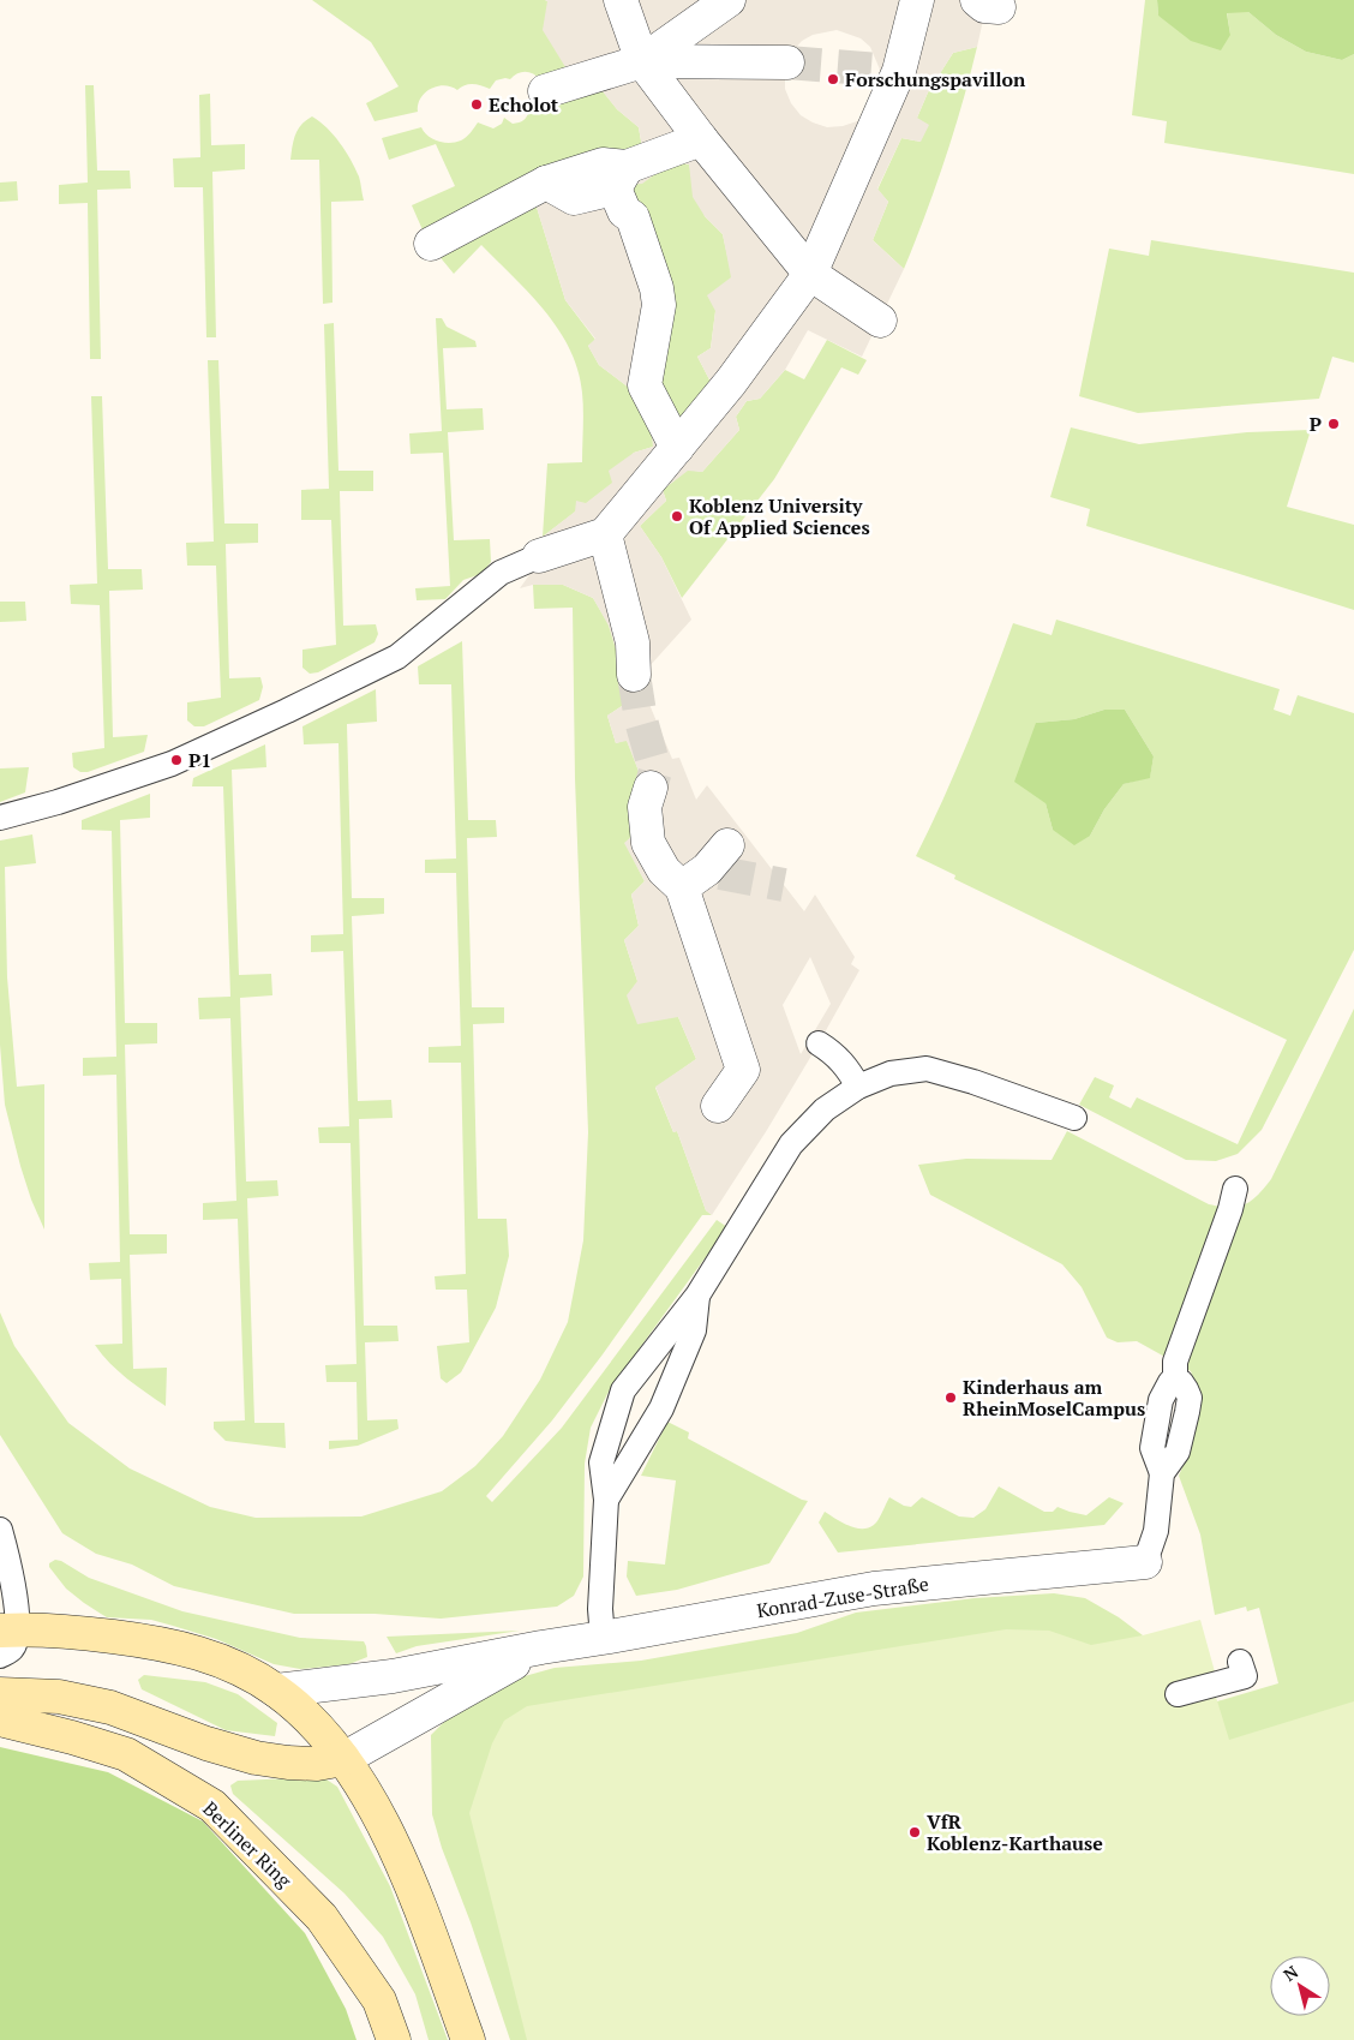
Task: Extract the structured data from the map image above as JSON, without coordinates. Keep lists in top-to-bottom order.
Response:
{
  "streets": {
    "street": ["Konrad-Zuse-Straße", "Berliner Ring"]
  },
  "places": [
    "Forschungspavillon",
    "Echolot",
    "P",
    "Koblenz University Of Applied Sciences",
    "P1",
    "Kinderhaus am RheinMoselCampus",
    "VfR Koblenz-Karthause"
  ],
  "north": "top left"
}
